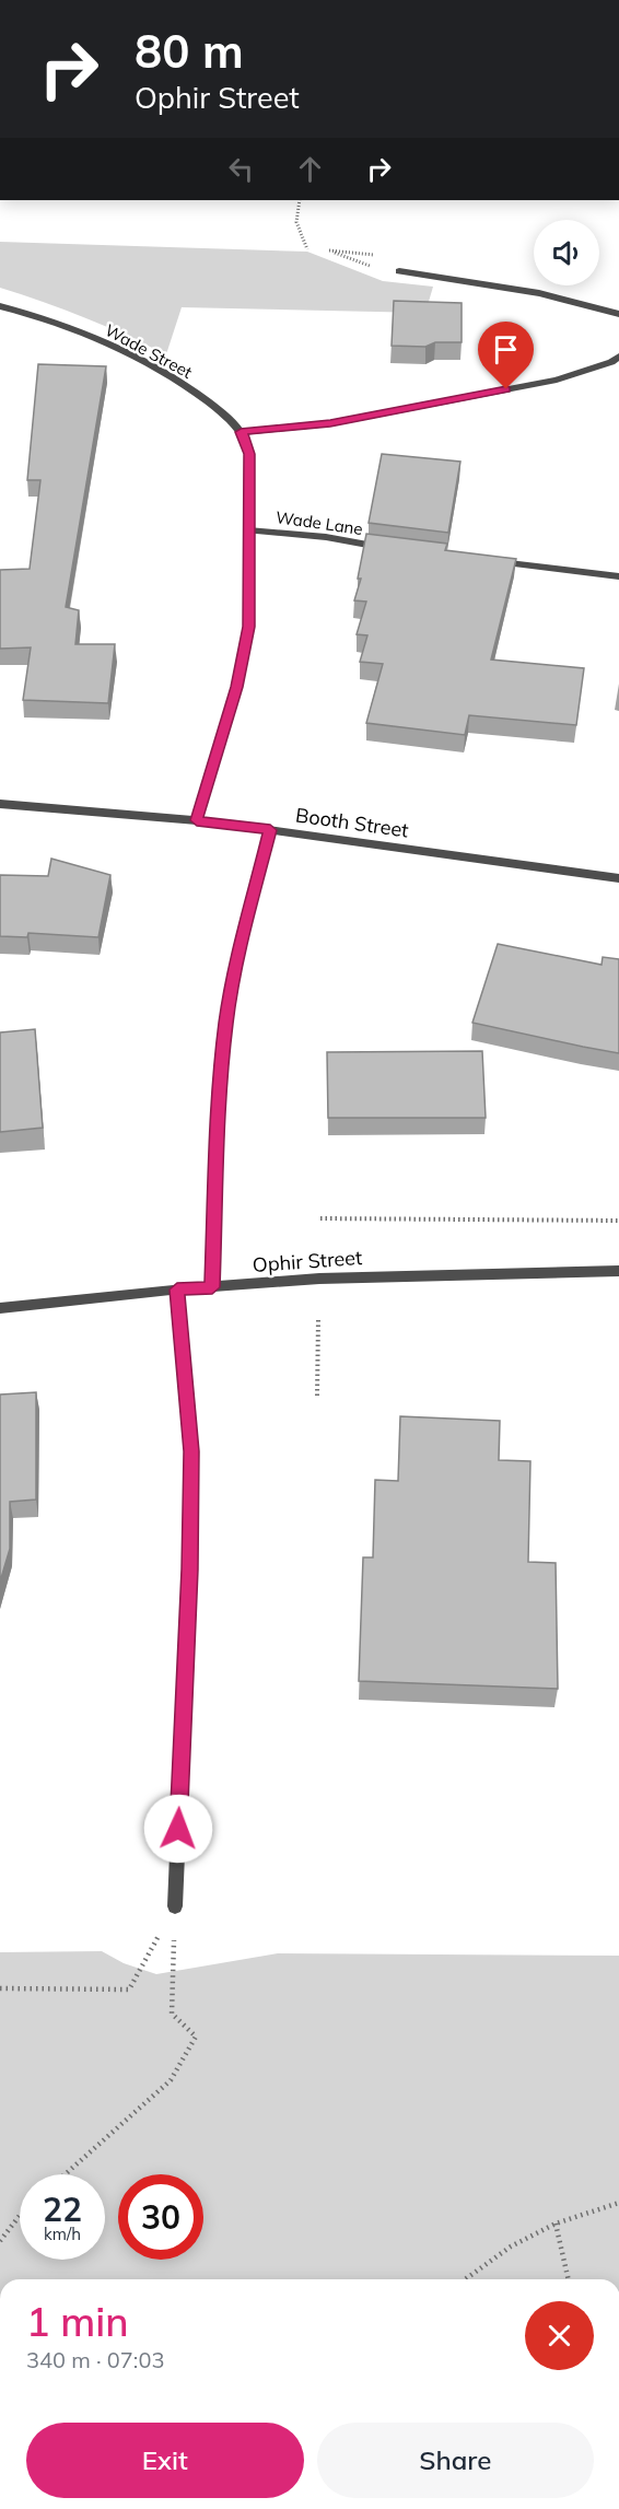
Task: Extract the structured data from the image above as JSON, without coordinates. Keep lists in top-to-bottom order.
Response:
{
  "streets": {
    "street": [
      "Wade Street",
      "Wade Lane",
      "Booth Street",
      "Ophir Street"
    ]
  },
  "page": {
    "turn": ["80 m", "Ophir Street"],
    "speed": "22 km/h",
    "limit": "30",
    "heading": ["1 min", "340 m · 07:03"],
    "buttons": ["Exit", "Share"]
  }
}
